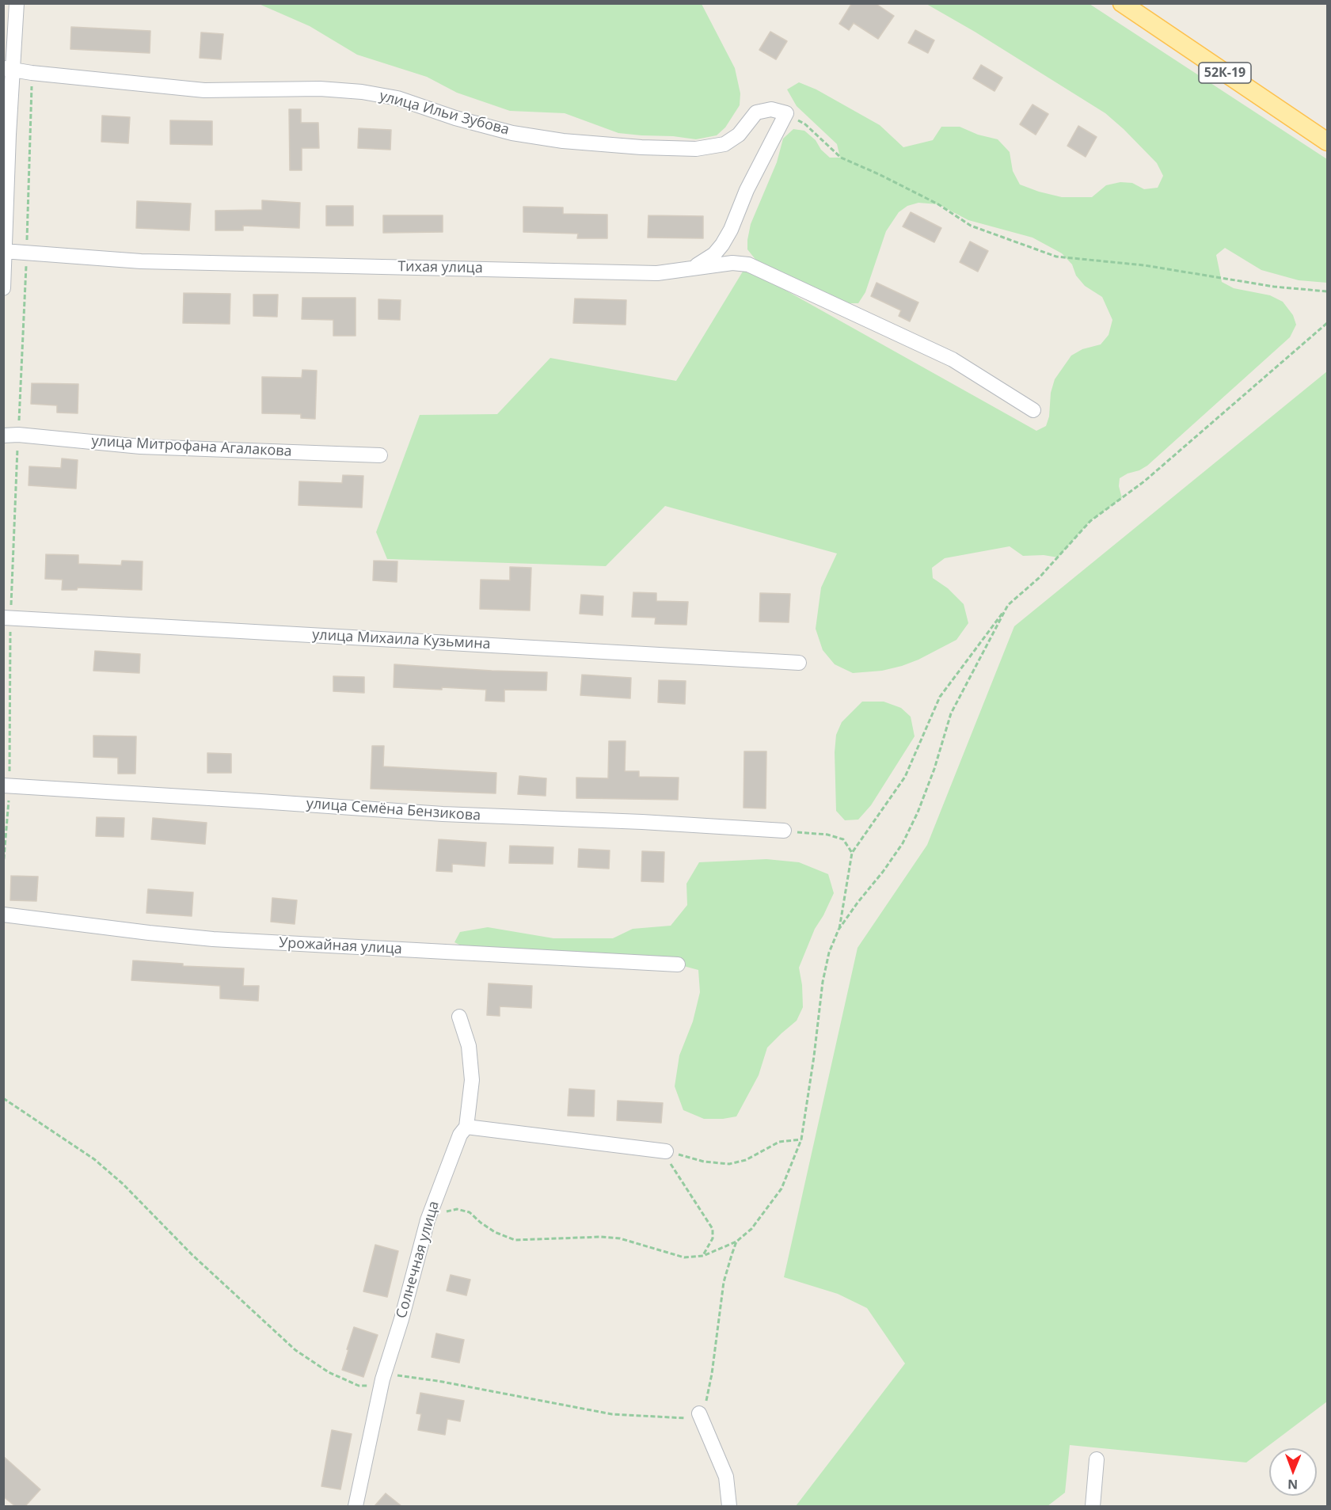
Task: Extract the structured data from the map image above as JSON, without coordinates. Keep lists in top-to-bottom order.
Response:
{
  "streets": {
    "main road": ["52К-19"],
    "street": [
      "улица Ильи Зубова",
      "Тихая улица",
      "улица Митрофана Агалакова",
      "улица Михаила Кузьмина",
      "улица Семёна Бензикова",
      "Урожайная улица",
      "Солнечная улица"
    ]
  },
  "crossings": [
    ["улица Ильи Зубова", "Тихая улица"]
  ],
  "north": "bottom"
}
